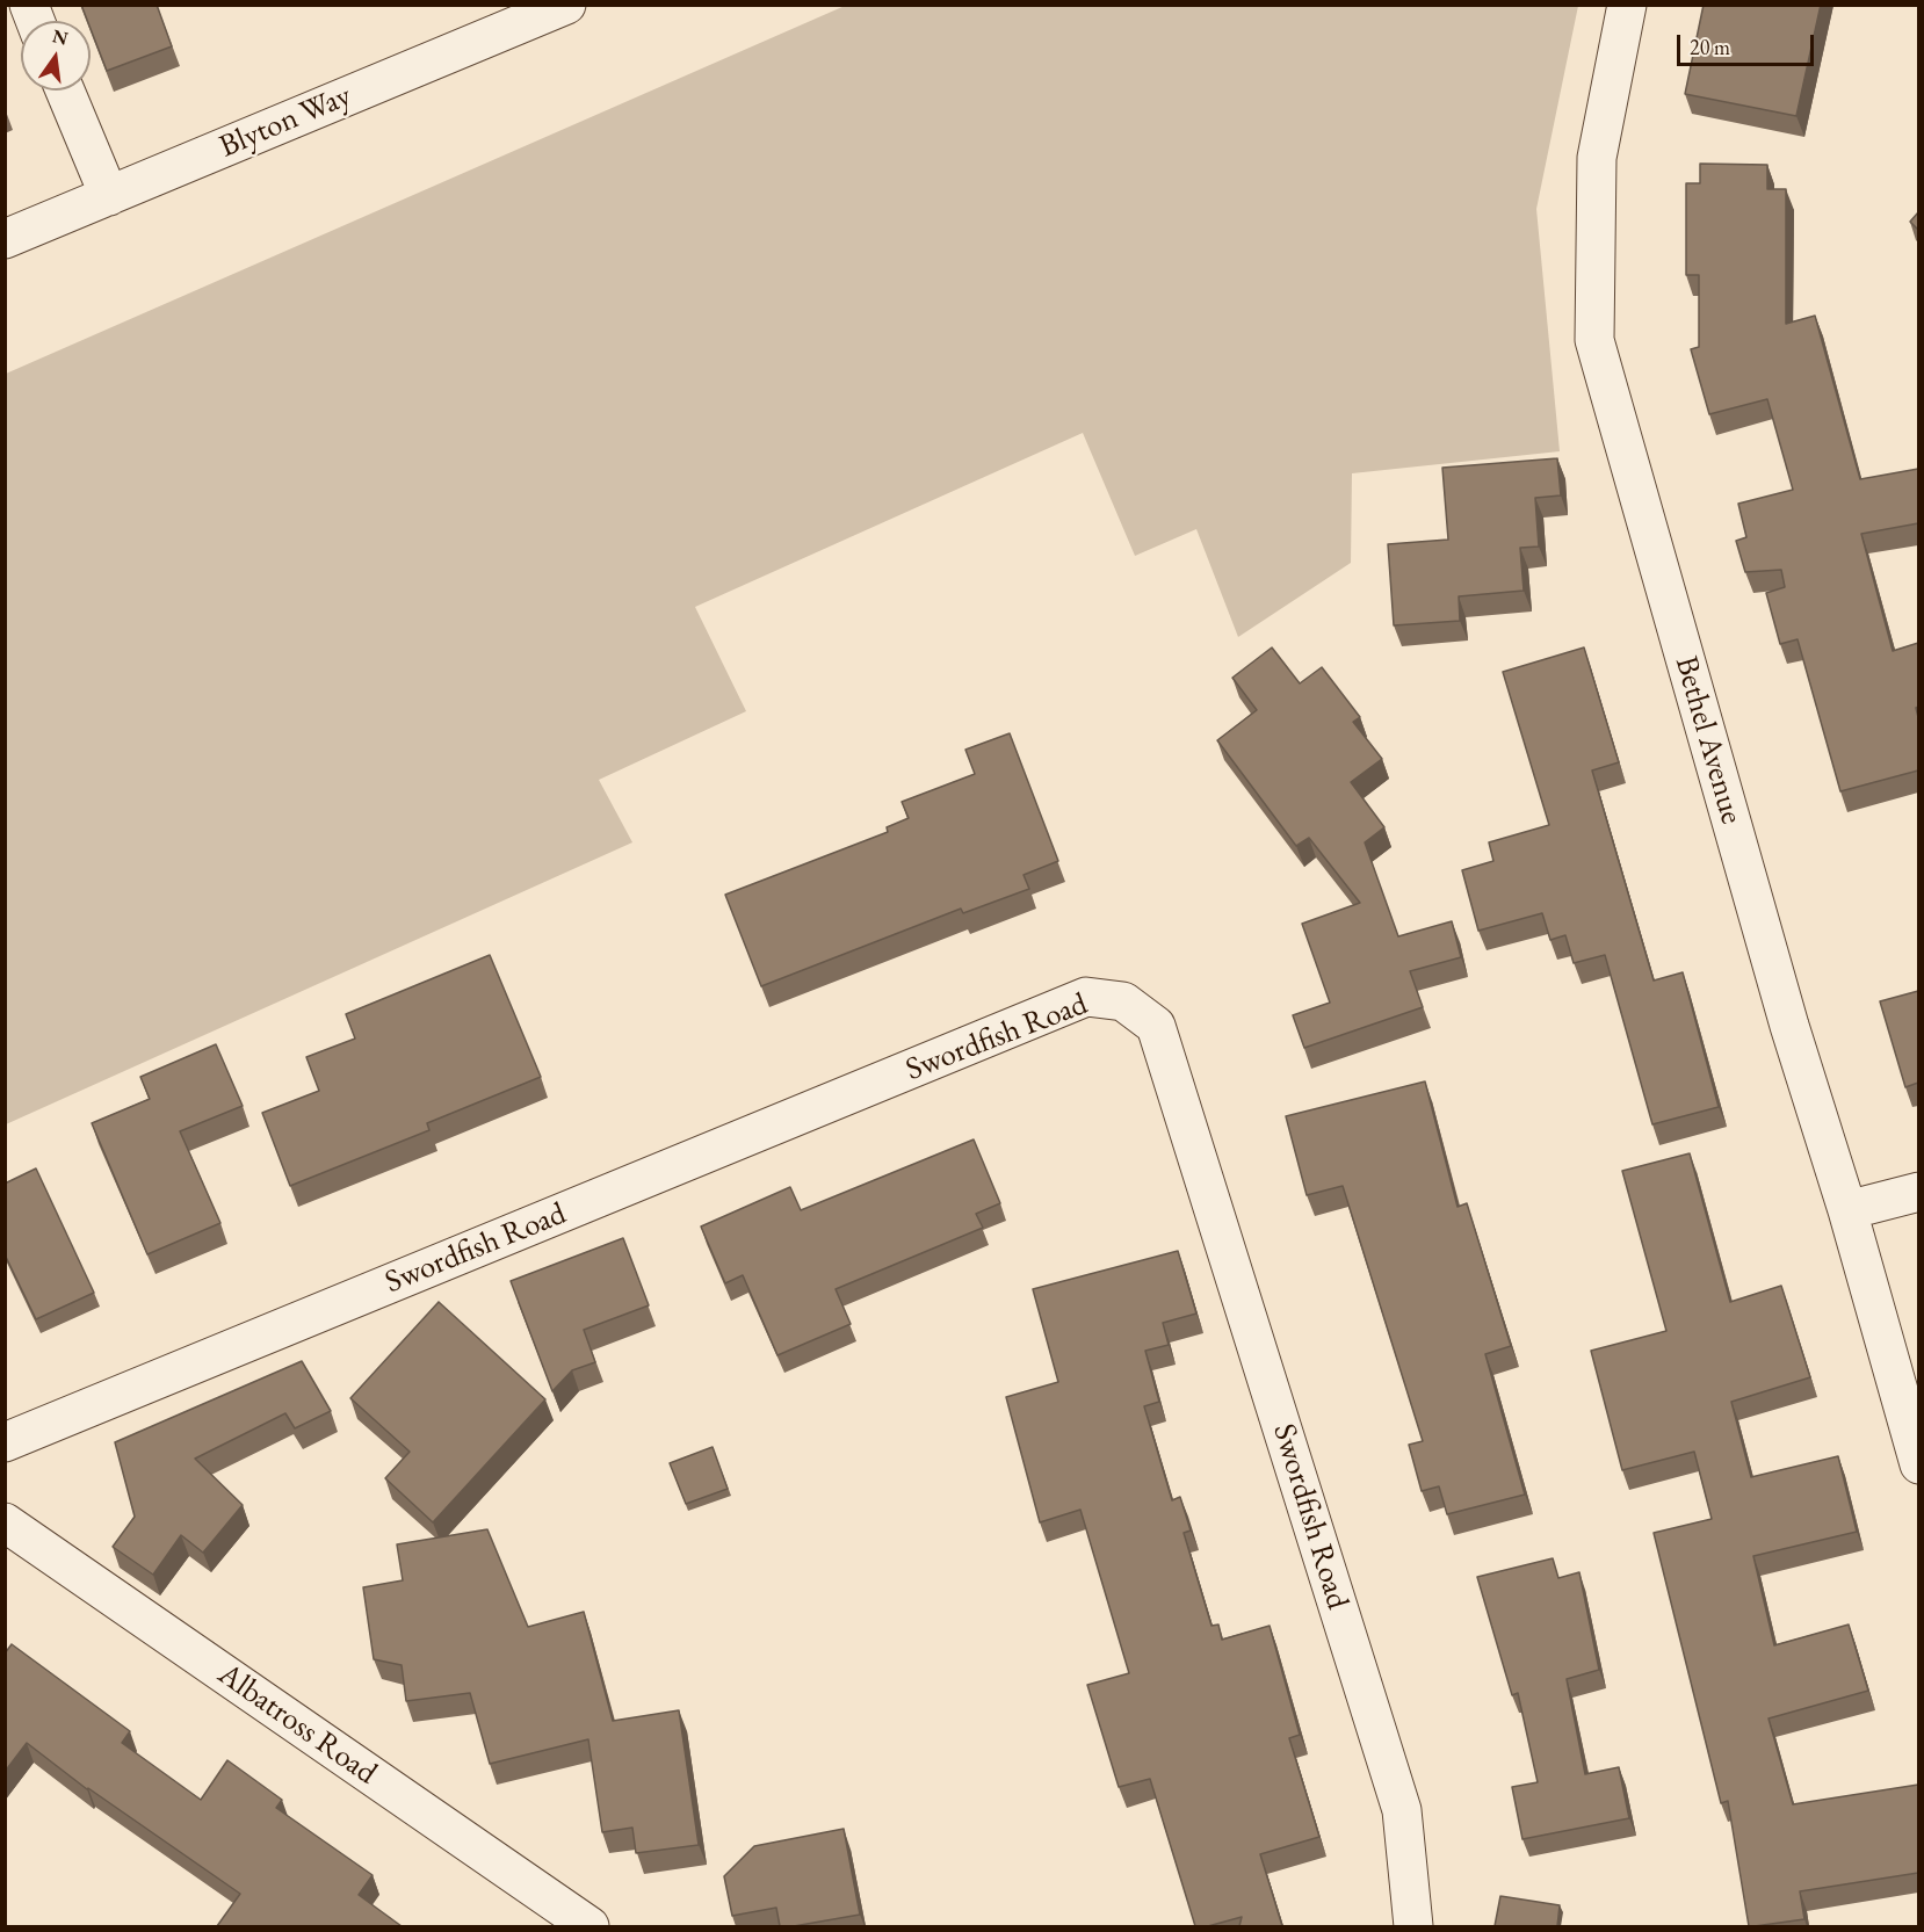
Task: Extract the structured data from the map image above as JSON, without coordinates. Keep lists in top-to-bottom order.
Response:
{
  "streets": {
    "street": [
      "Blyton Way",
      "Bethel Avenue",
      "Swordfish Road",
      "Albatross Road"
    ]
  },
  "scale_bar": "20 m",
  "north": "top"
}
